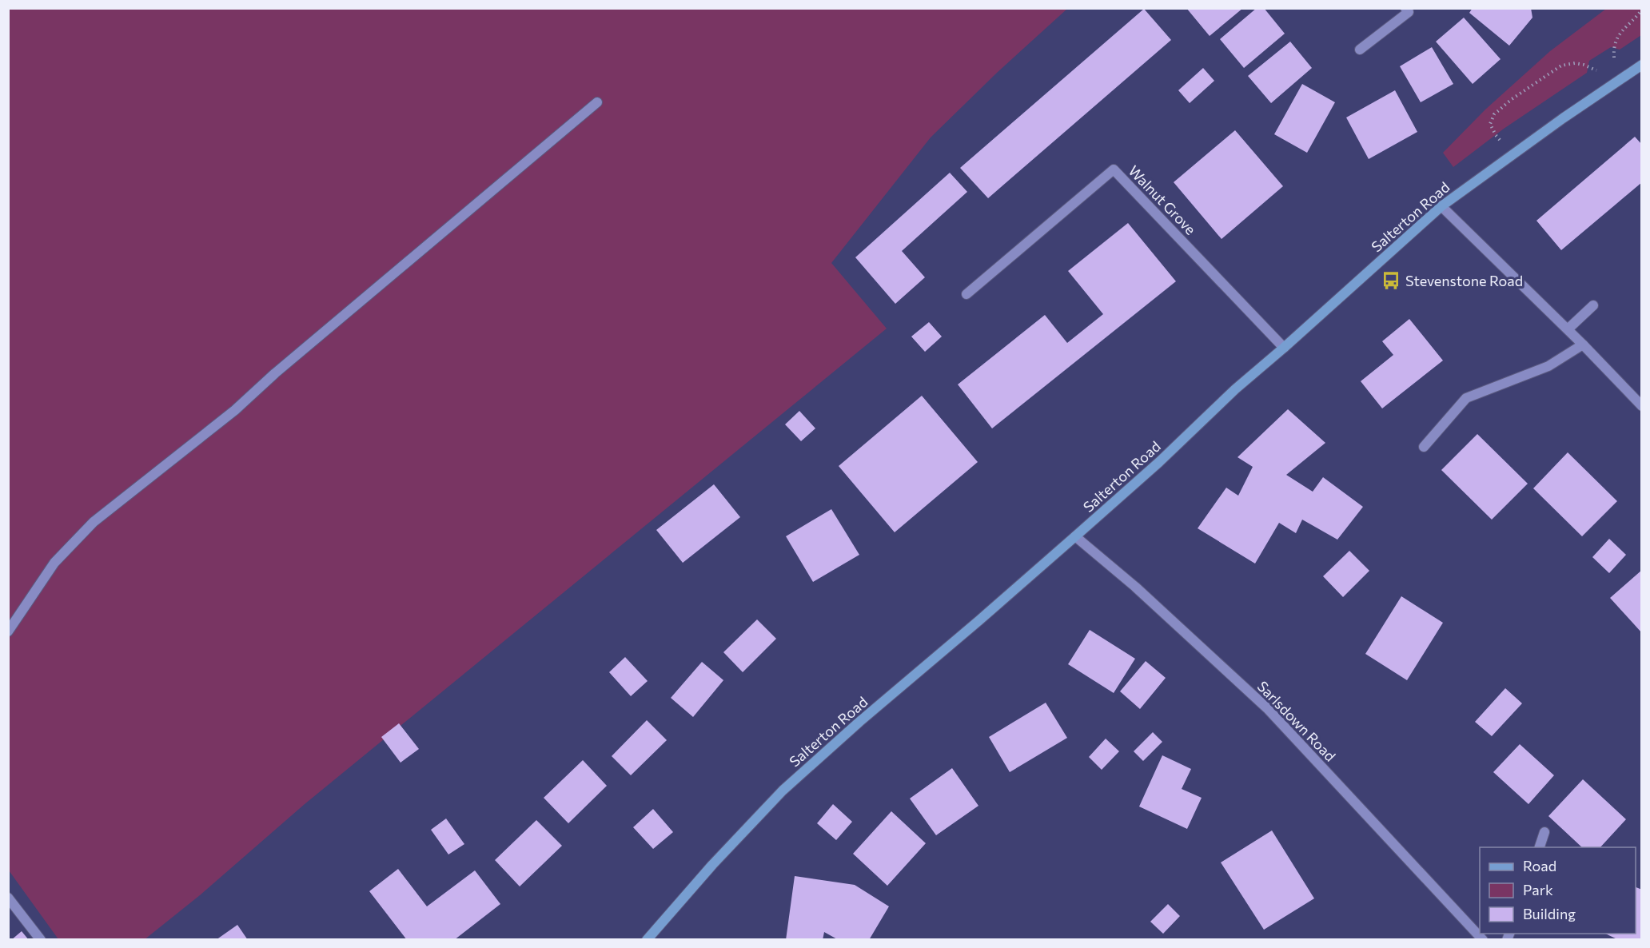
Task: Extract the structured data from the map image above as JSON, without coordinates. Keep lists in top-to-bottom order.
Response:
{
  "streets": {
    "main road": ["Salterton Road"],
    "street": ["Walnut Grove", "Sarlsdown Road"]
  },
  "crossings": [
    ["Walnut Grove", "Salterton Road"],
    ["Salterton Road", "Sarlsdown Road"]
  ],
  "places": {
    "bus stop": ["Stevenstone Road"]
  },
  "legend": ["Road", "Park", "Building"]
}
